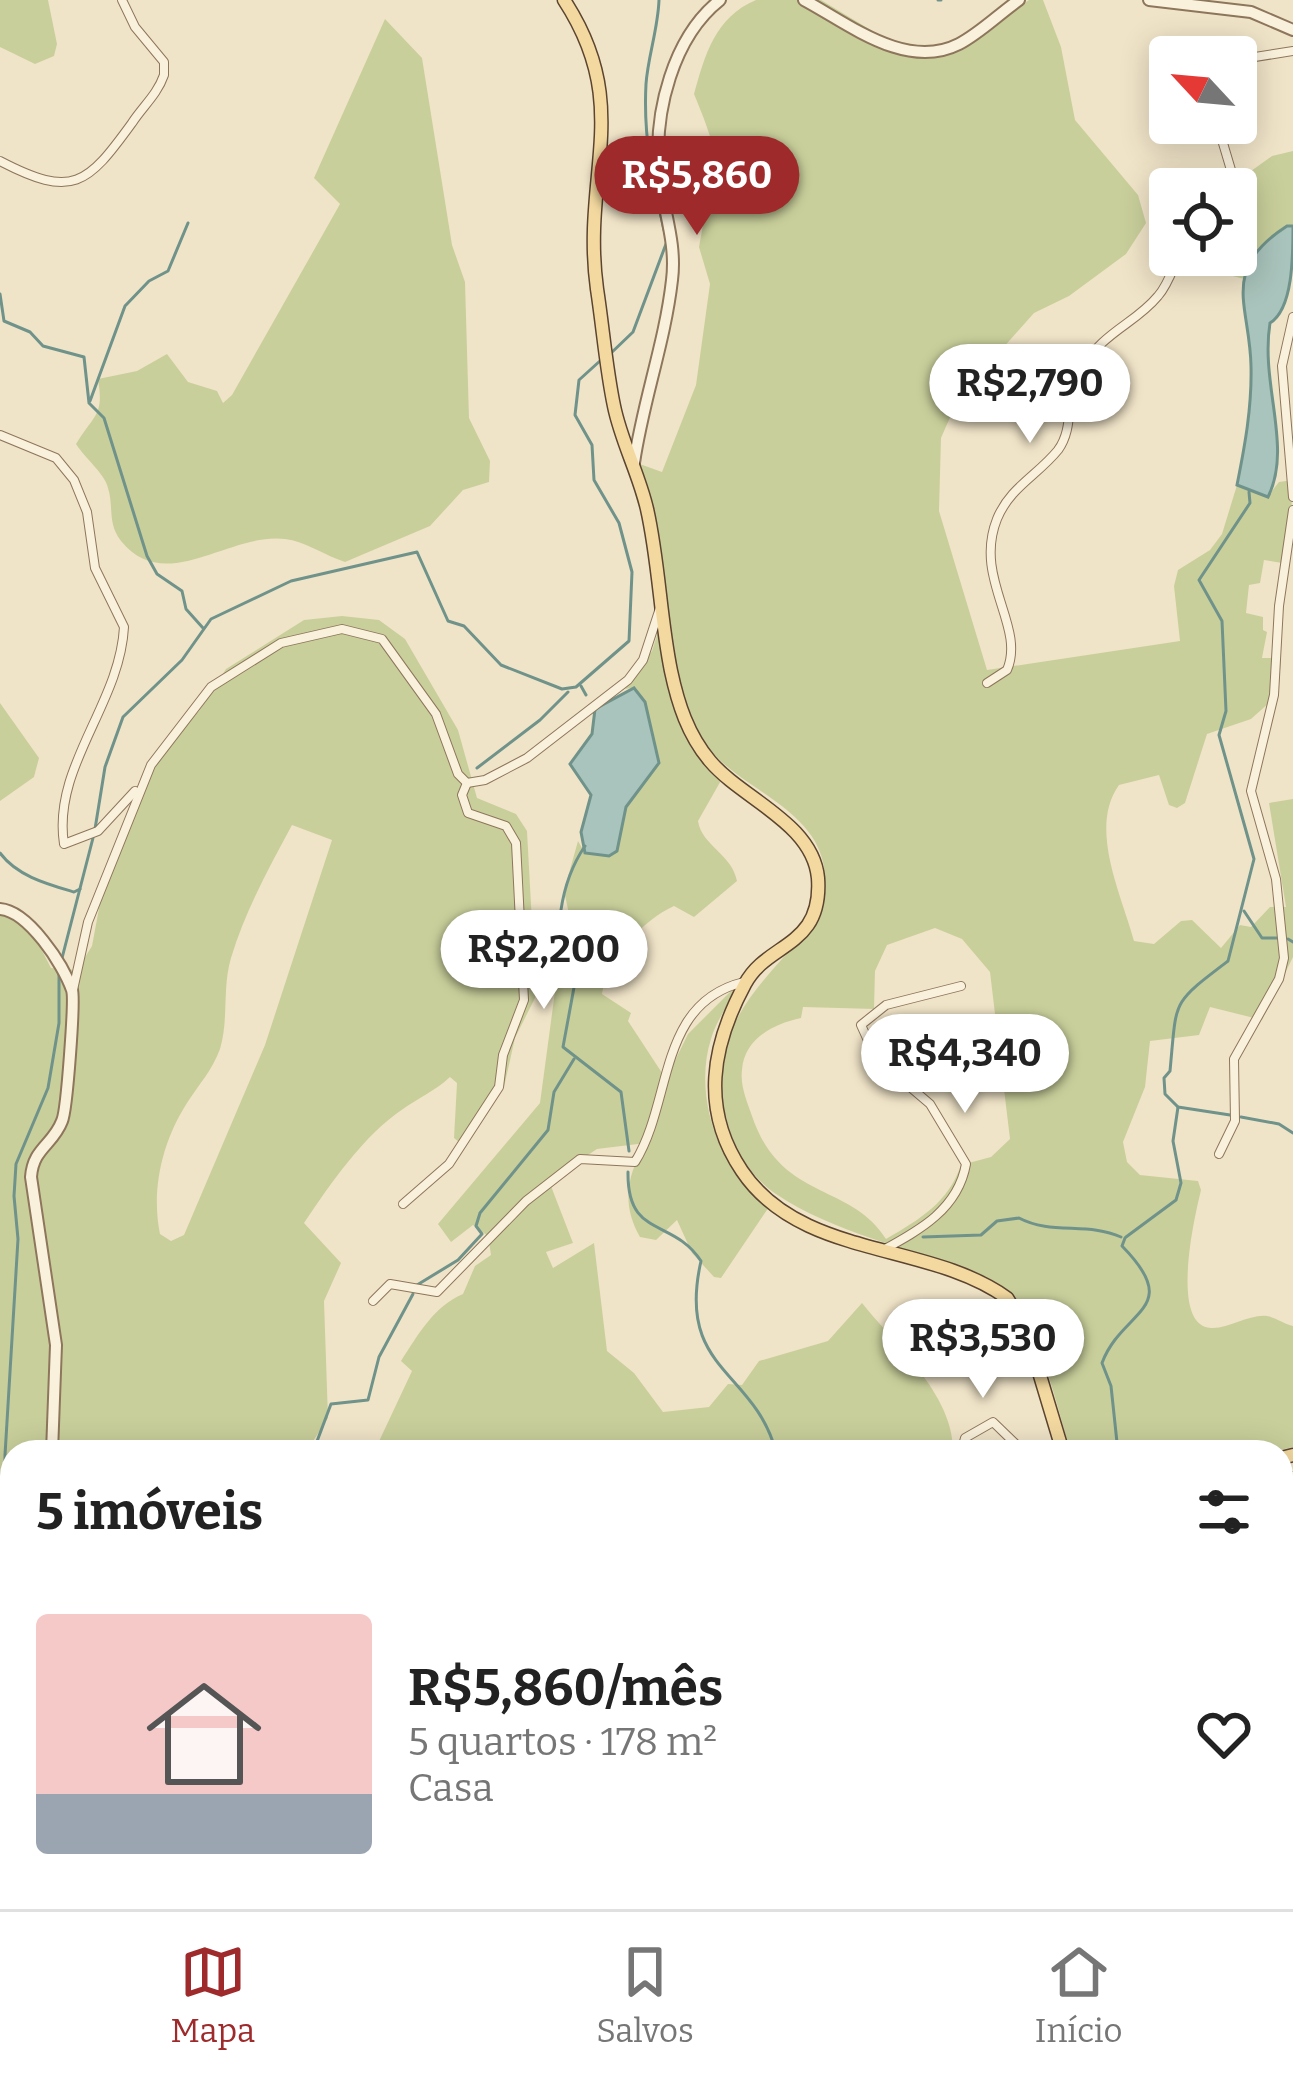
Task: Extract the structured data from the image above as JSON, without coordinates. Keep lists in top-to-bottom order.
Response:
{
  "north": "top left",
  "page": {
    "price": [
      "R$5,860",
      "R$2,790",
      "R$2,200",
      "R$4,340",
      "R$3,530"
    ],
    "heading": "5 imóveis",
    "list": [
      {
        "name": "R$5,860/mês",
        "note": "5 quartos · 178 m² · Casa"
      }
    ],
    "tabs": ["Mapa", "Salvos", "Início"]
  }
}
